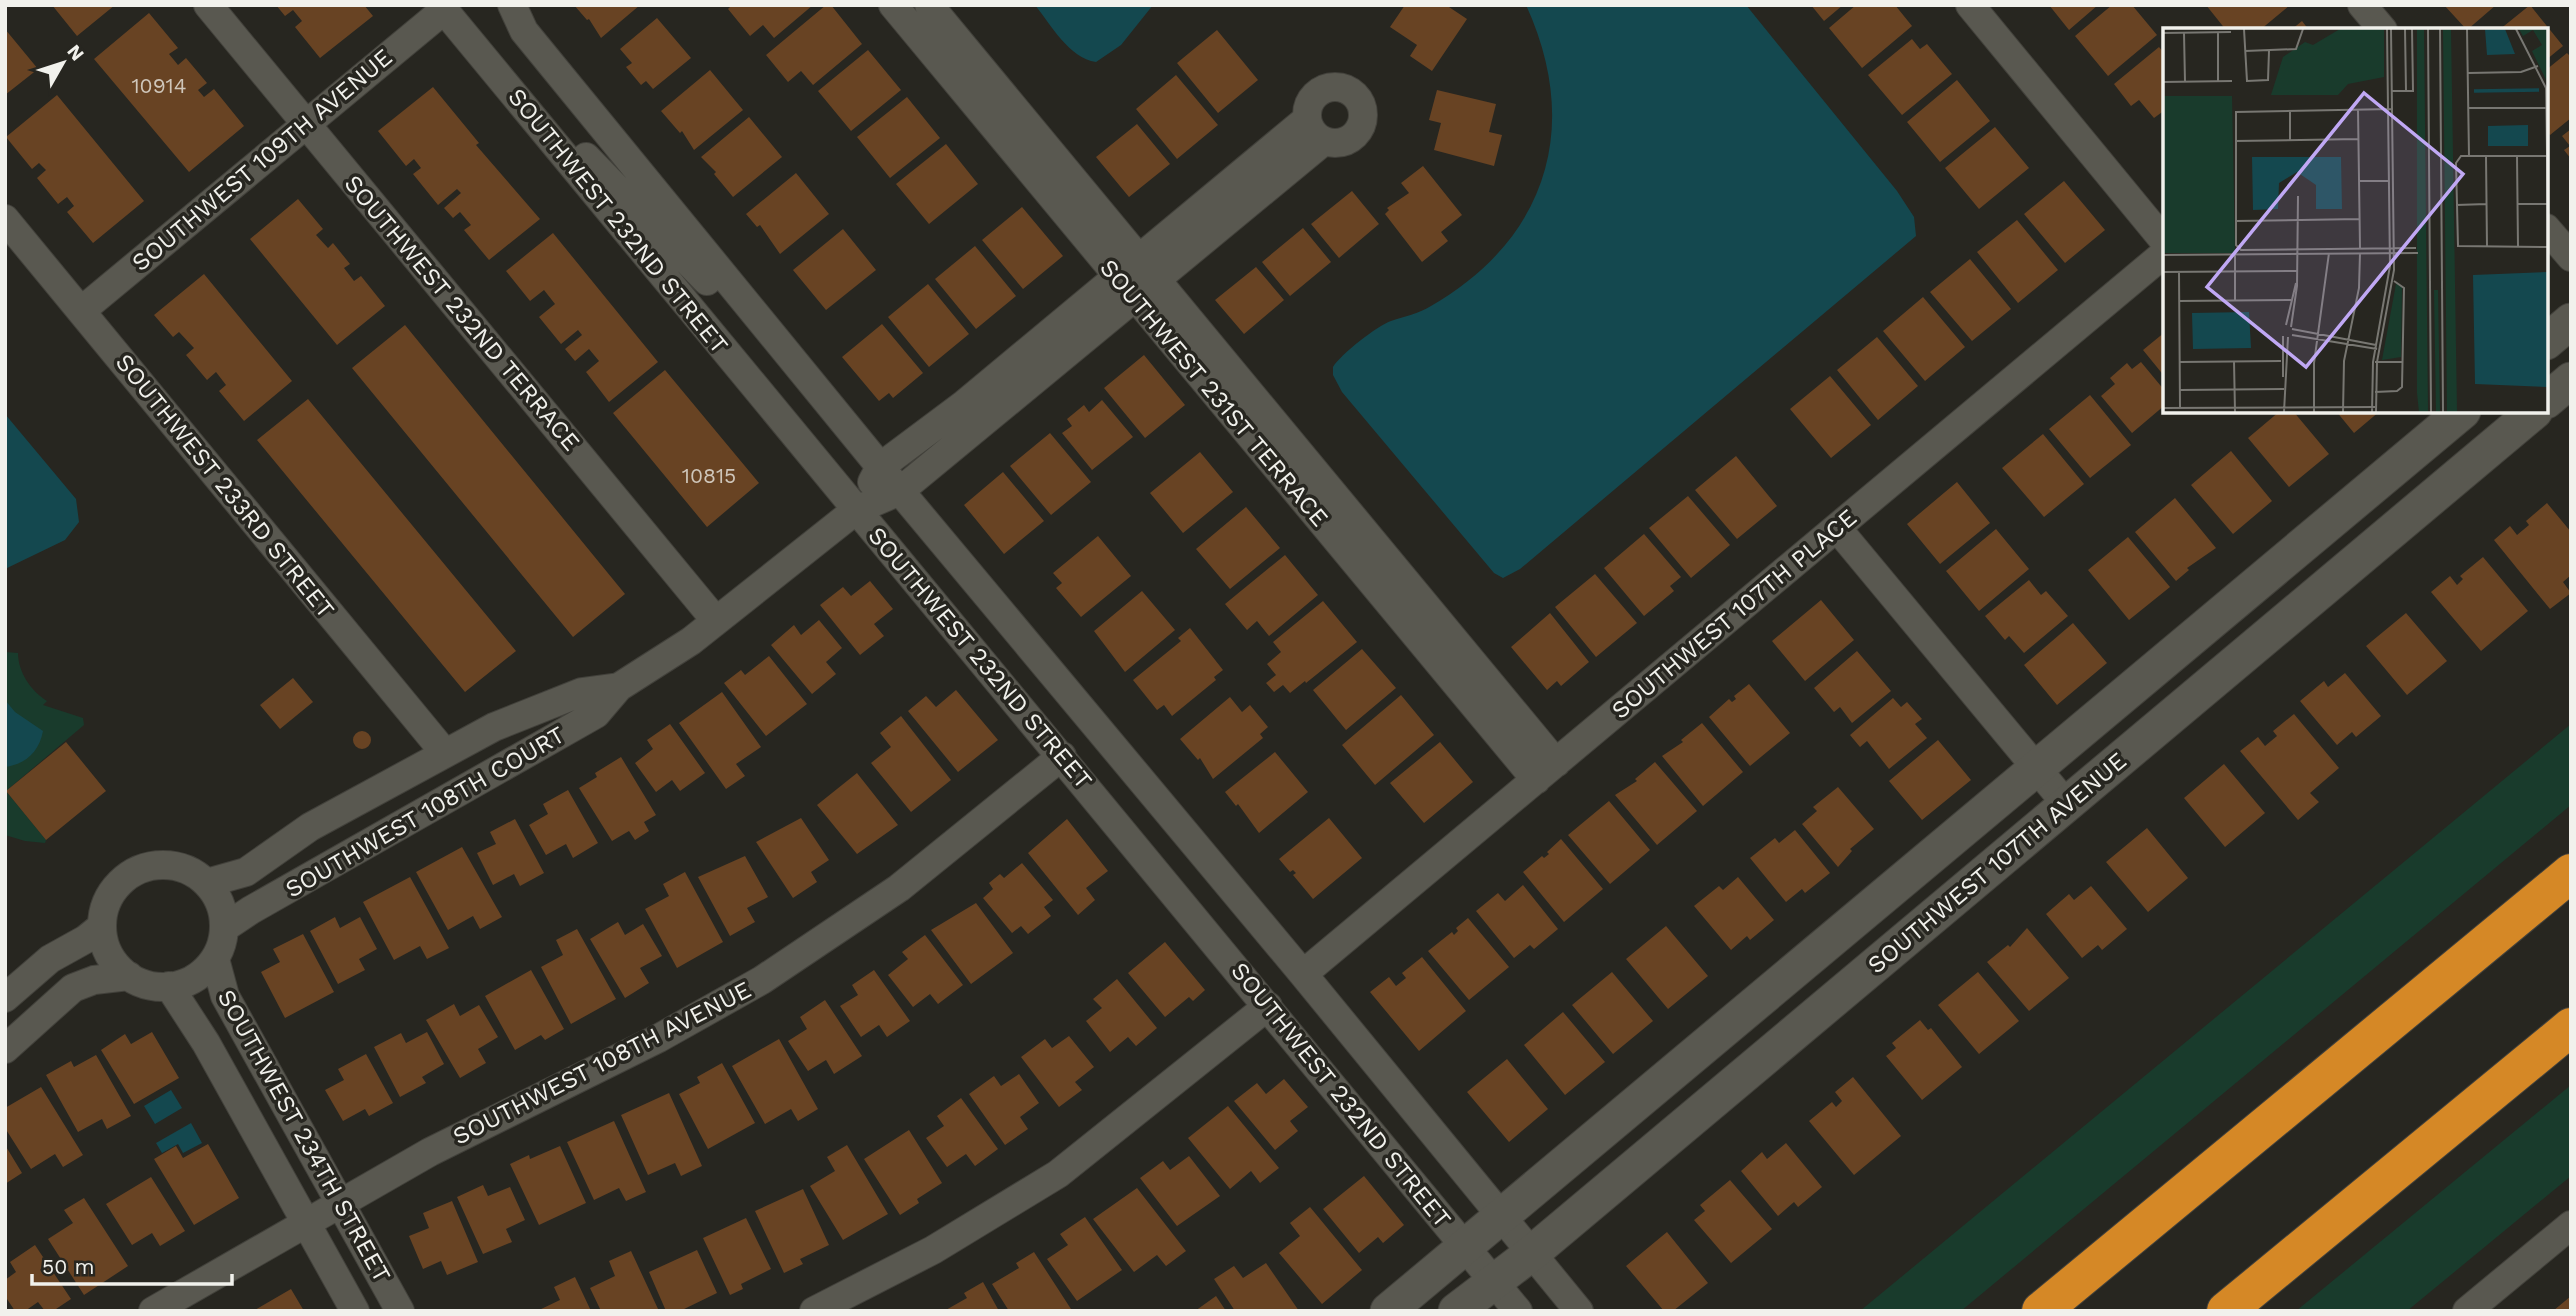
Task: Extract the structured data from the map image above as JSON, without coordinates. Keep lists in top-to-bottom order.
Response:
{
  "streets": {
    "street": [
      "SOUTHWEST 109TH AVENUE",
      "SOUTHWEST 232ND STREET",
      "SOUTHWEST 232ND TERRACE",
      "SOUTHWEST 231ST TERRACE",
      "SOUTHWEST 233RD STREET",
      "SOUTHWEST 107TH PLACE",
      "SOUTHWEST 108TH COURT",
      "SOUTHWEST 107TH AVENUE",
      "SOUTHWEST 108TH AVENUE",
      "SOUTHWEST 234TH STREET"
    ]
  },
  "crossings": [
    ["SOUTHWEST 109TH AVENUE", "SOUTHWEST 232ND STREET"],
    ["SOUTHWEST 109TH AVENUE", "SOUTHWEST 232ND TERRACE"],
    ["SOUTHWEST 109TH AVENUE", "SOUTHWEST 233RD STREET"],
    ["SOUTHWEST 232ND STREET", "SOUTHWEST 107TH PLACE"],
    ["SOUTHWEST 232ND STREET", "SOUTHWEST 108TH COURT"],
    ["SOUTHWEST 232ND STREET", "SOUTHWEST 107TH AVENUE"],
    ["SOUTHWEST 232ND STREET", "SOUTHWEST 108TH AVENUE"],
    ["SOUTHWEST 232ND TERRACE", "SOUTHWEST 108TH COURT"],
    ["SOUTHWEST 231ST TERRACE", "SOUTHWEST 107TH PLACE"],
    ["SOUTHWEST 231ST TERRACE", "SOUTHWEST 108TH COURT"],
    ["SOUTHWEST 233RD STREET", "SOUTHWEST 108TH COURT"],
    ["SOUTHWEST 108TH COURT", "SOUTHWEST 234TH STREET"],
    ["SOUTHWEST 108TH AVENUE", "SOUTHWEST 234TH STREET"]
  ],
  "house_numbers": ["10914", "10815"],
  "scale_bar": "50 m",
  "north": "top right"
}
